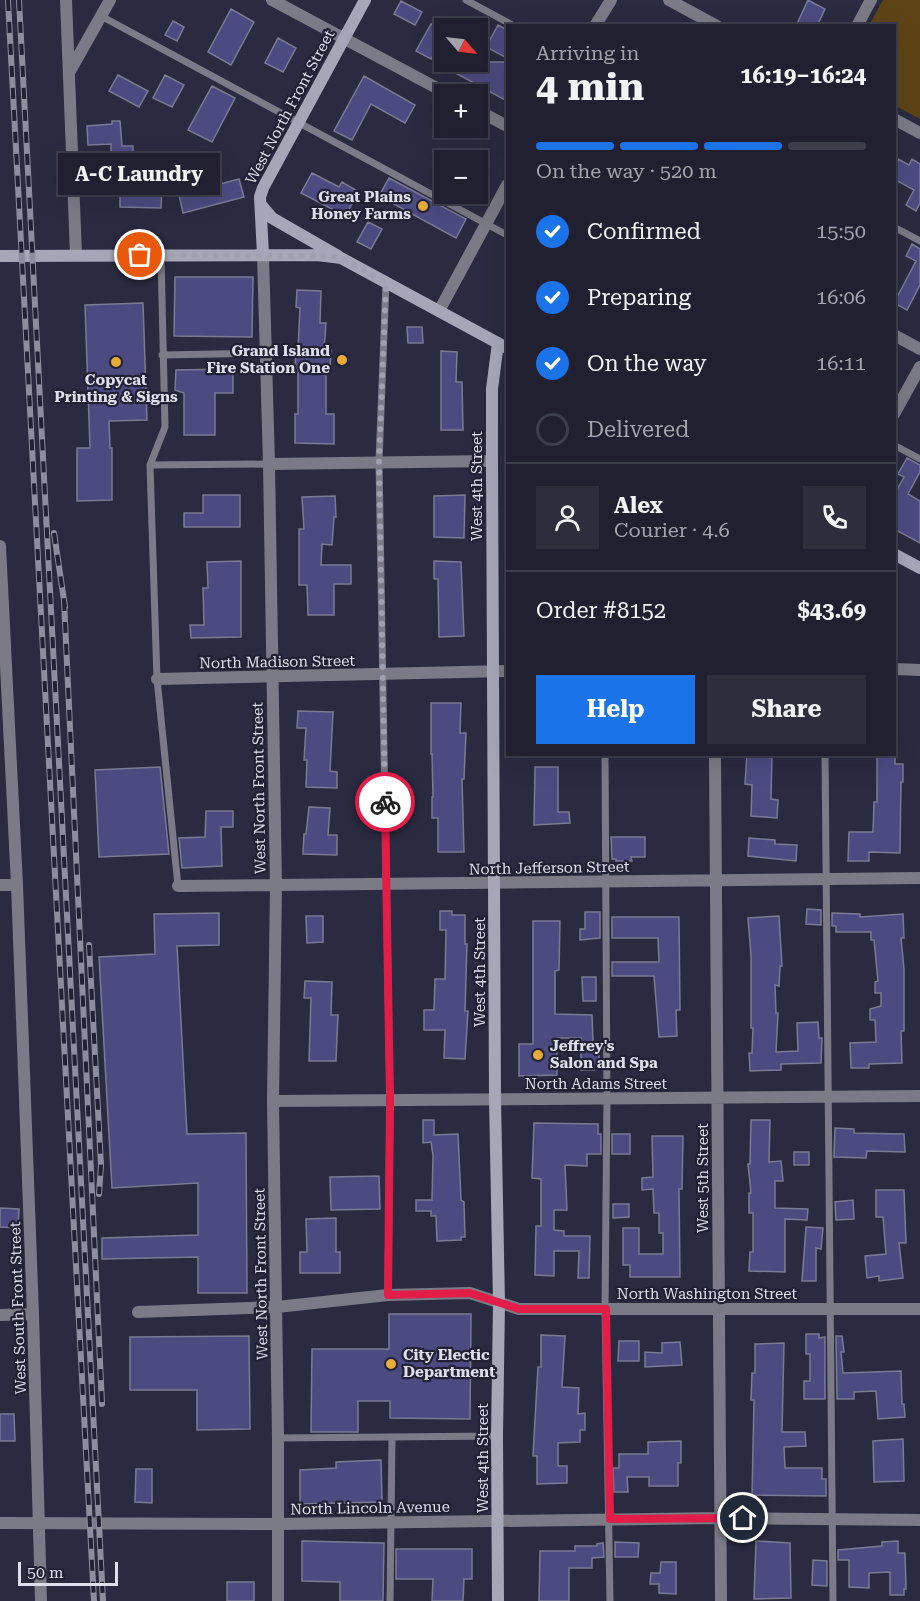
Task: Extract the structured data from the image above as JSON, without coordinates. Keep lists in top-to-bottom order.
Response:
{
  "streets": {
    "main road": ["West North Front Street", "West 4th Street"],
    "street": [
      "North Madison Street",
      "North Jefferson Street",
      "North Adams Street",
      "West 5th Street",
      "North Washington Street",
      "West South Front Street",
      "North Lincoln Avenue"
    ]
  },
  "crossings": [
    ["West North Front Street", "North Madison Street"],
    ["West North Front Street", "North Jefferson Street"],
    ["West North Front Street", "North Adams Street"],
    ["West North Front Street", "North Washington Street"],
    ["West North Front Street", "North Lincoln Avenue"],
    ["West 4th Street", "North Madison Street"],
    ["West 4th Street", "North Jefferson Street"],
    ["West 4th Street", "North Adams Street"],
    ["West 4th Street", "North Washington Street"],
    ["West 4th Street", "North Lincoln Avenue"],
    ["North Jefferson Street", "West 5th Street"],
    ["North Adams Street", "West 5th Street"],
    ["West 5th Street", "North Washington Street"],
    ["West 5th Street", "North Lincoln Avenue"],
    ["West South Front Street", "North Lincoln Avenue"]
  ],
  "places": [
    "Great Plains Honey Farms",
    "A-C Laundry",
    "Grand Island Fire Station One",
    "Copycat Printing & Signs",
    "Jeffrey's Salon and Spa",
    "City Electic Department"
  ],
  "scale_bar": "50 m",
  "north": "bottom right",
  "page": {
    "map_buttons": ["+", "−"],
    "heading": ["4 min", "Arriving in", "16:19–16:24"],
    "panel": [
      "Alex",
      "Courier · 4.6",
      "Order #8152",
      "$43.69"
    ],
    "bar": "On the way · 520 m",
    "bubble": "A-C Laundry",
    "list": [
      ["Confirmed", "15:50"],
      ["Preparing", "16:06"],
      ["On the way", "16:11"],
      "Delivered"
    ],
    "buttons": ["Help", "Share"],
    "scale": "50 m"
  }
}
